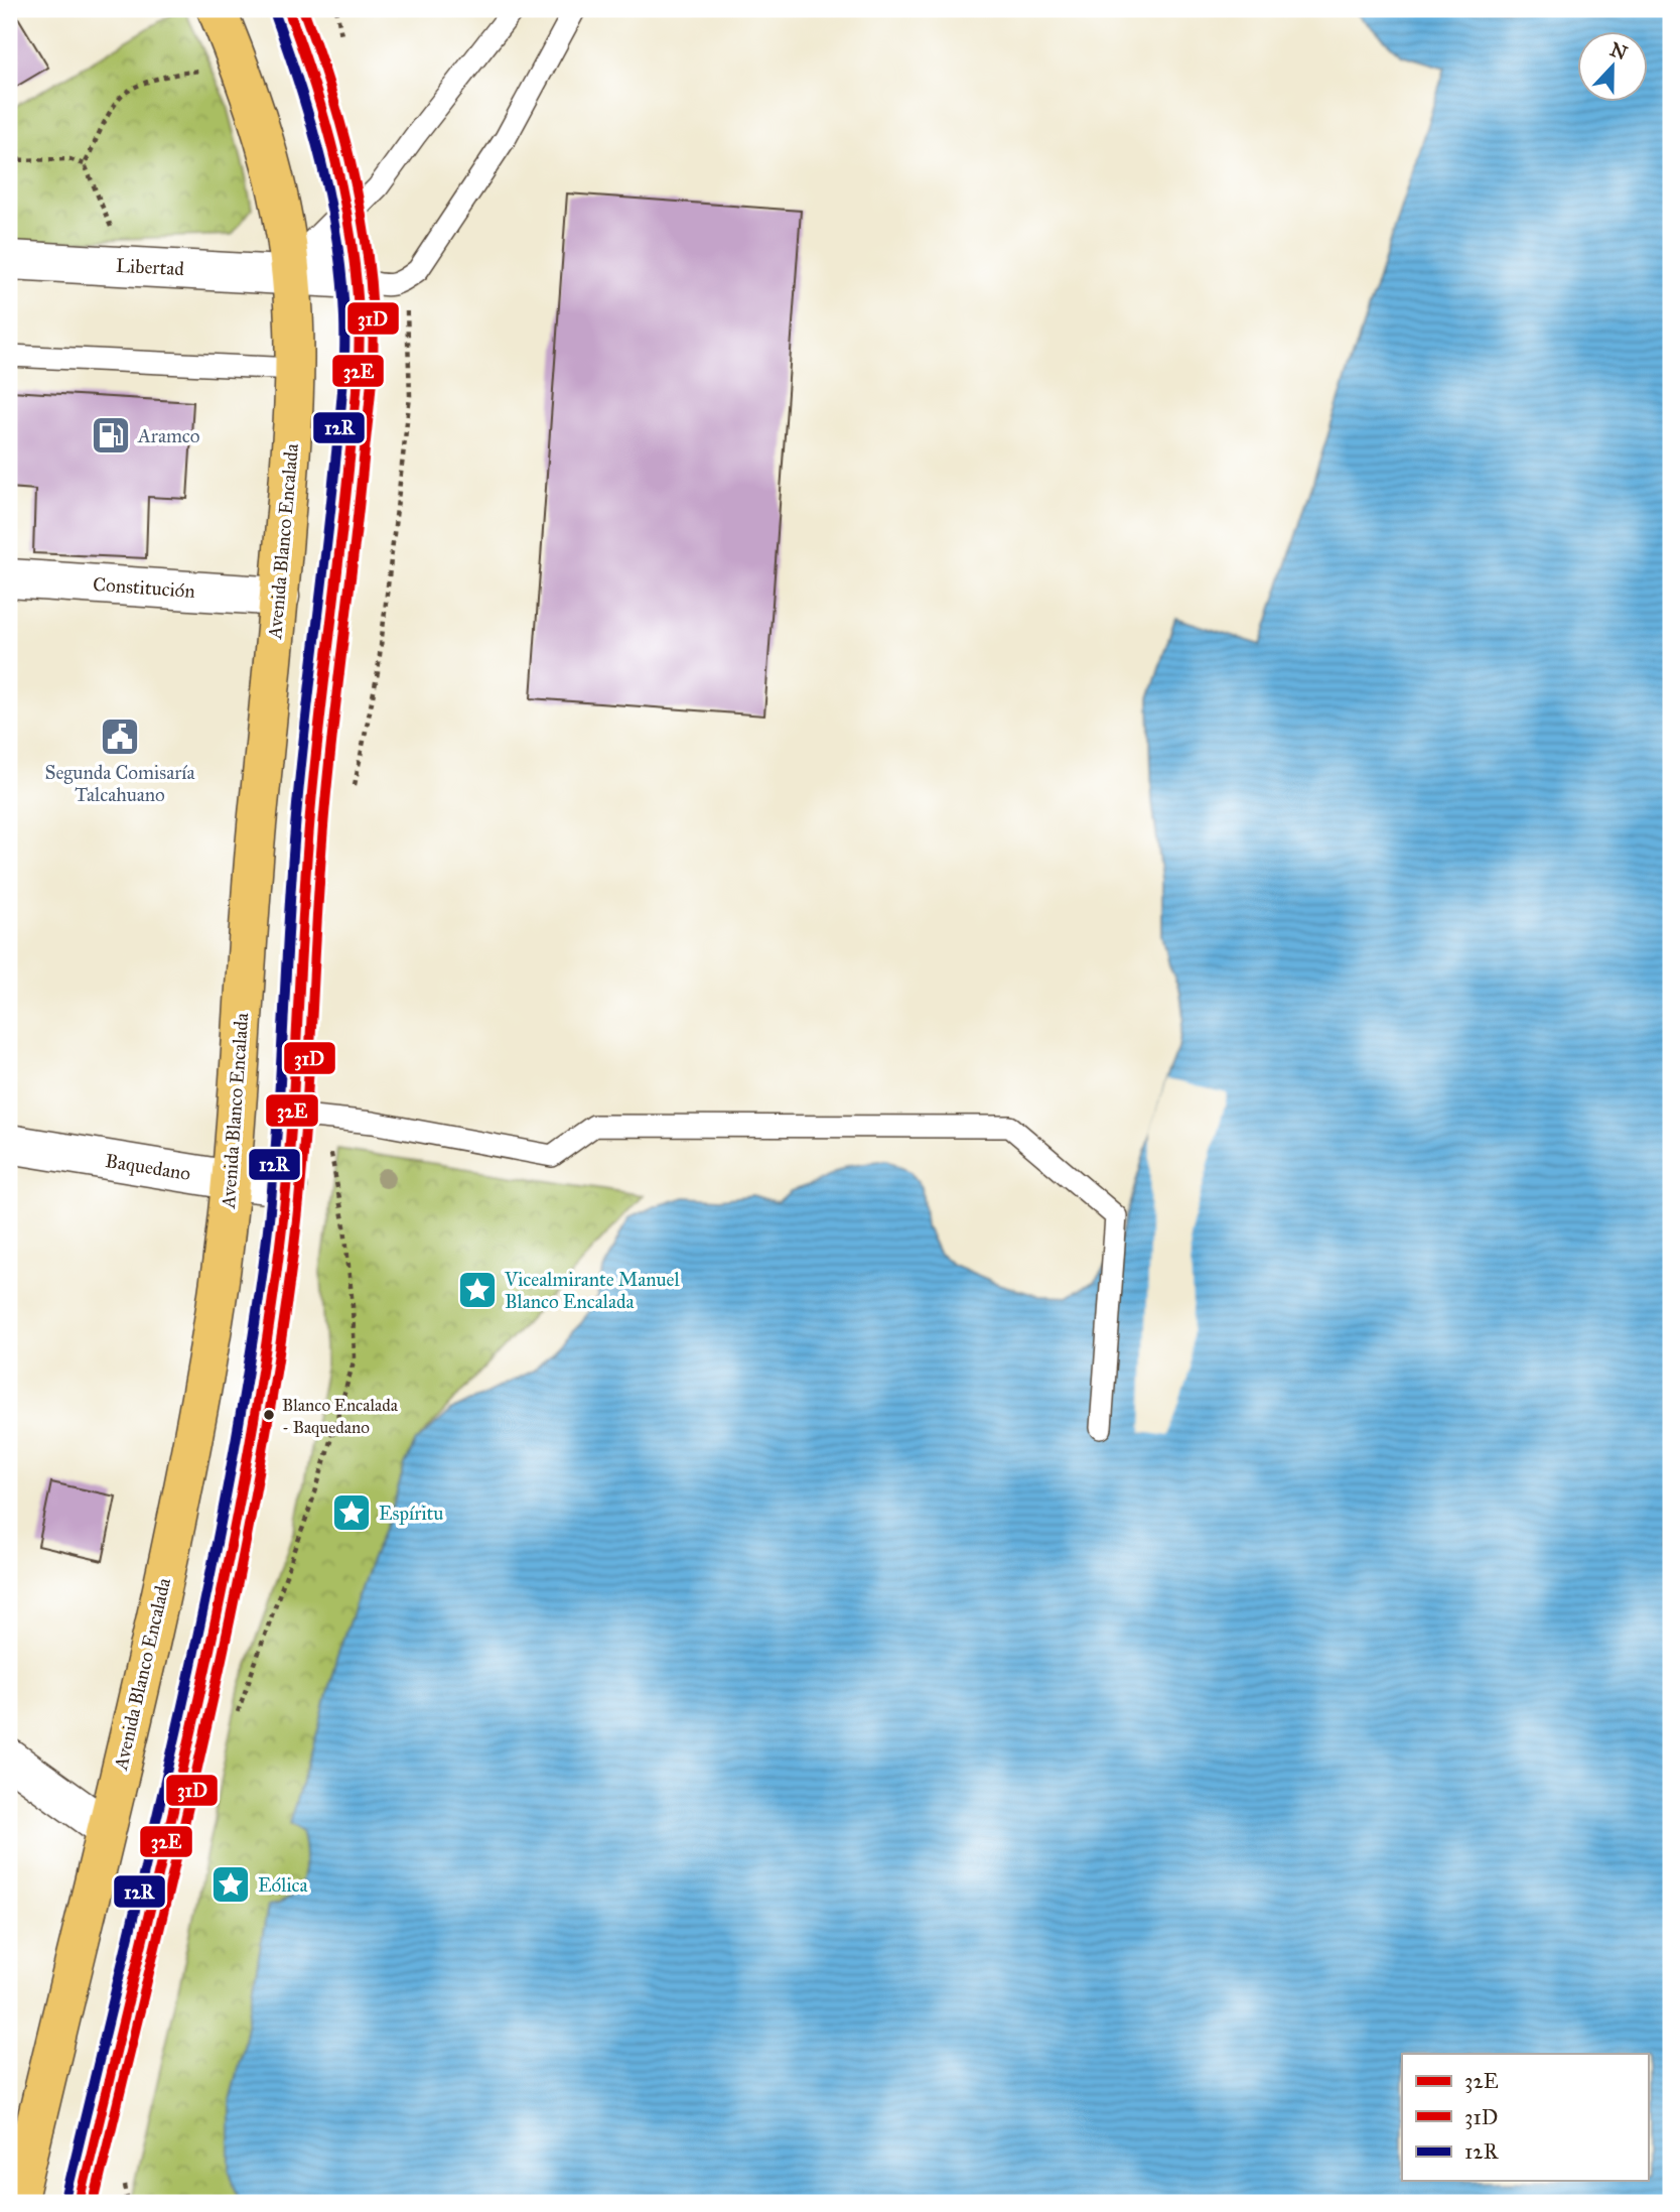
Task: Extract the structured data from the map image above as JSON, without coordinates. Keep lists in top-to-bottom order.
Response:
{
  "streets": {
    "main road": ["Avenida Blanco Encalada"],
    "street": ["Libertad", "Constitución", "Baquedano"]
  },
  "crossings": [
    ["Libertad", "Avenida Blanco Encalada"],
    ["Avenida Blanco Encalada", "Constitución"],
    ["Avenida Blanco Encalada", "Baquedano"]
  ],
  "places": {
    "fuel station": ["Aramco"],
    "public building": ["Segunda Comisaría Talcahuano"],
    "place": ["Vicealmirante Manuel Blanco Encalada", "Espíritu", "Eólica"],
    "other": ["Blanco Encalada - Baquedano"]
  },
  "lines": ["transit line 32E", "transit line 31D", "transit line 12R"],
  "legend": ["32E", "31D", "12R"],
  "north": "top"
}
